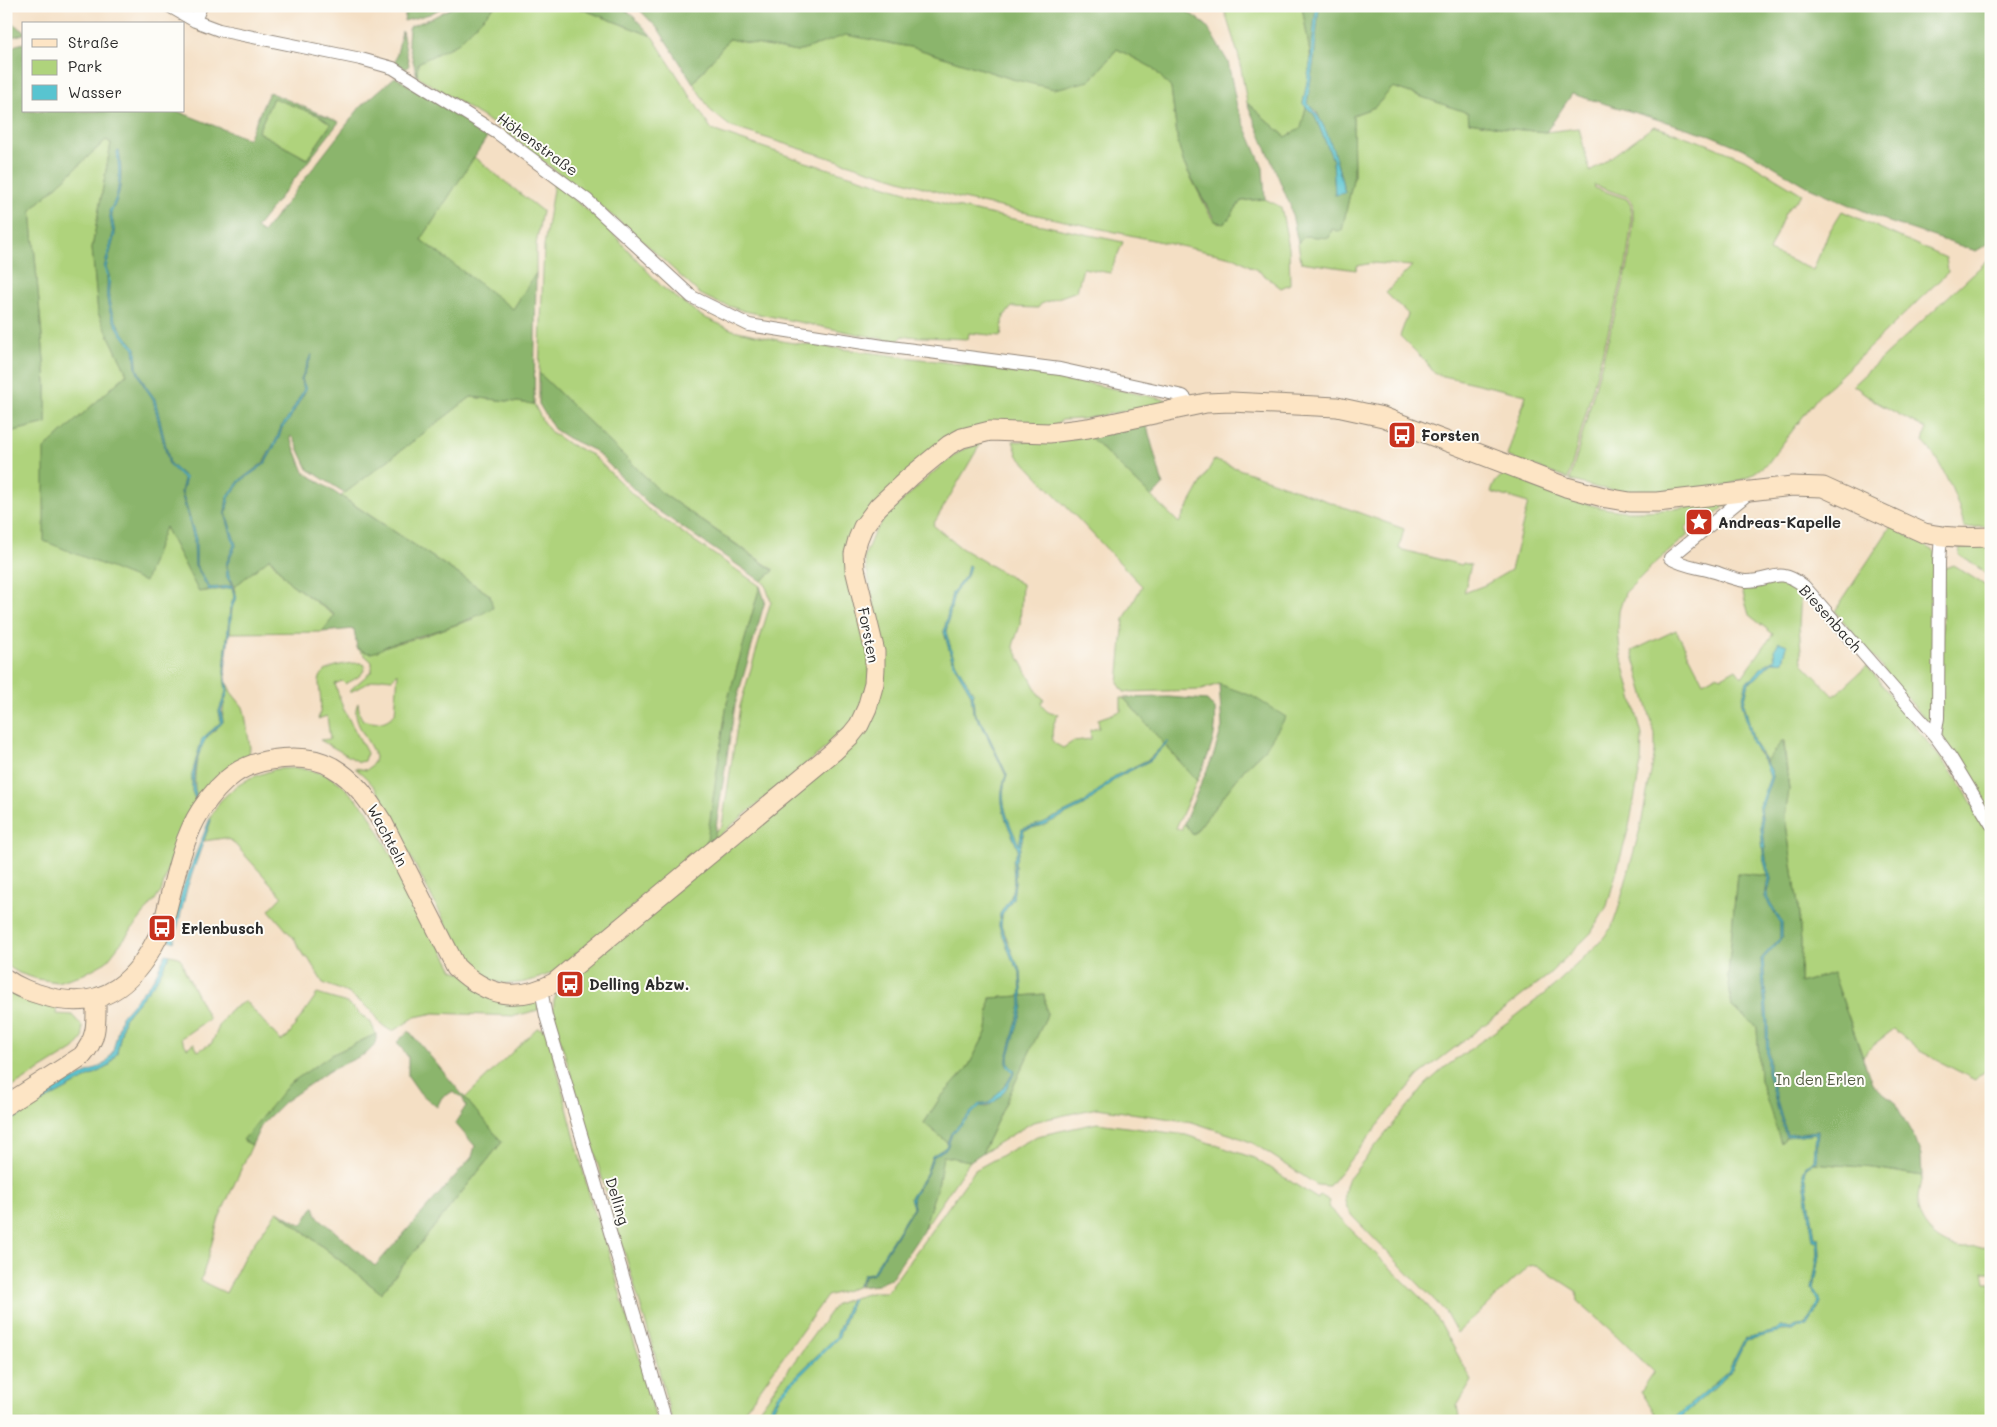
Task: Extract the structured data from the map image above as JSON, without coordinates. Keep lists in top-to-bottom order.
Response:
{
  "streets": {
    "street": [
      "Höhenstraße",
      "Biesenbach",
      "Forsten",
      "Wachteln",
      "Delling"
    ]
  },
  "crossings": [
    ["Höhenstraße", "Forsten"],
    ["Biesenbach", "Forsten"],
    ["Forsten", "Wachteln"],
    ["Forsten", "Delling"],
    ["Wachteln", "Delling"]
  ],
  "parks": ["In den Erlen"],
  "places": {
    "bus stop": ["Forsten", "Erlenbusch", "Delling Abzw."],
    "place": ["Andreas-Kapelle"]
  },
  "legend": ["Straße", "Park", "Wasser"]
}
